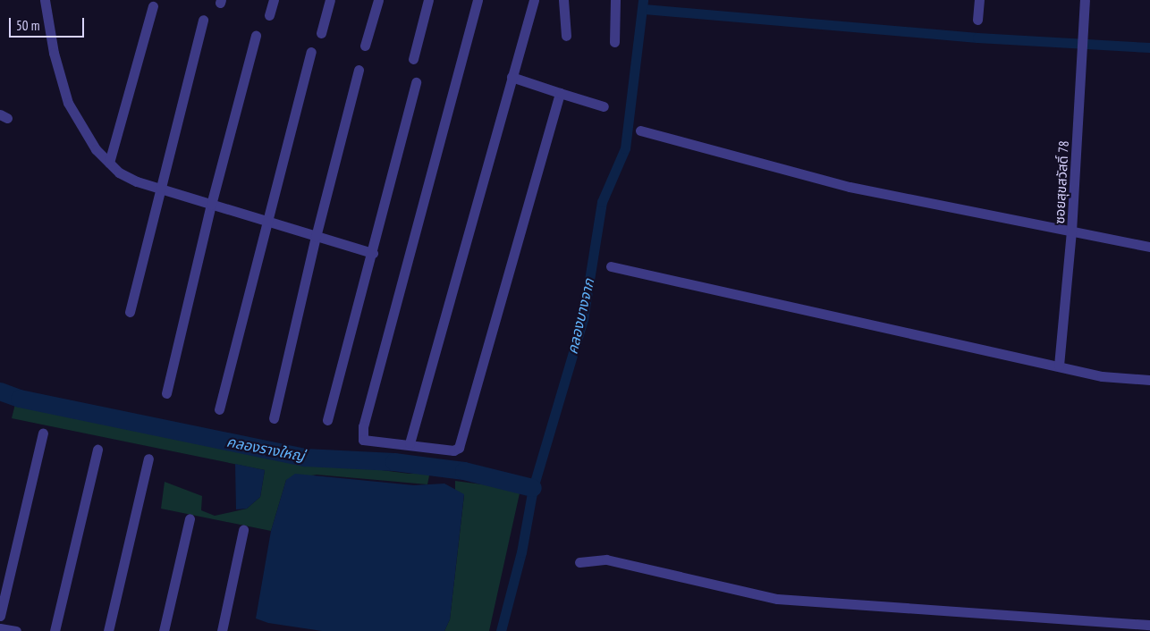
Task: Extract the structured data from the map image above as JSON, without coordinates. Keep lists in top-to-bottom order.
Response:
{
  "streets": {
    "street": ["ซอยสุขสวัสดิ์ 78"]
  },
  "water": ["คลองบางจาก", "คลองรางใหญ่"],
  "scale_bar": "50 m"
}
